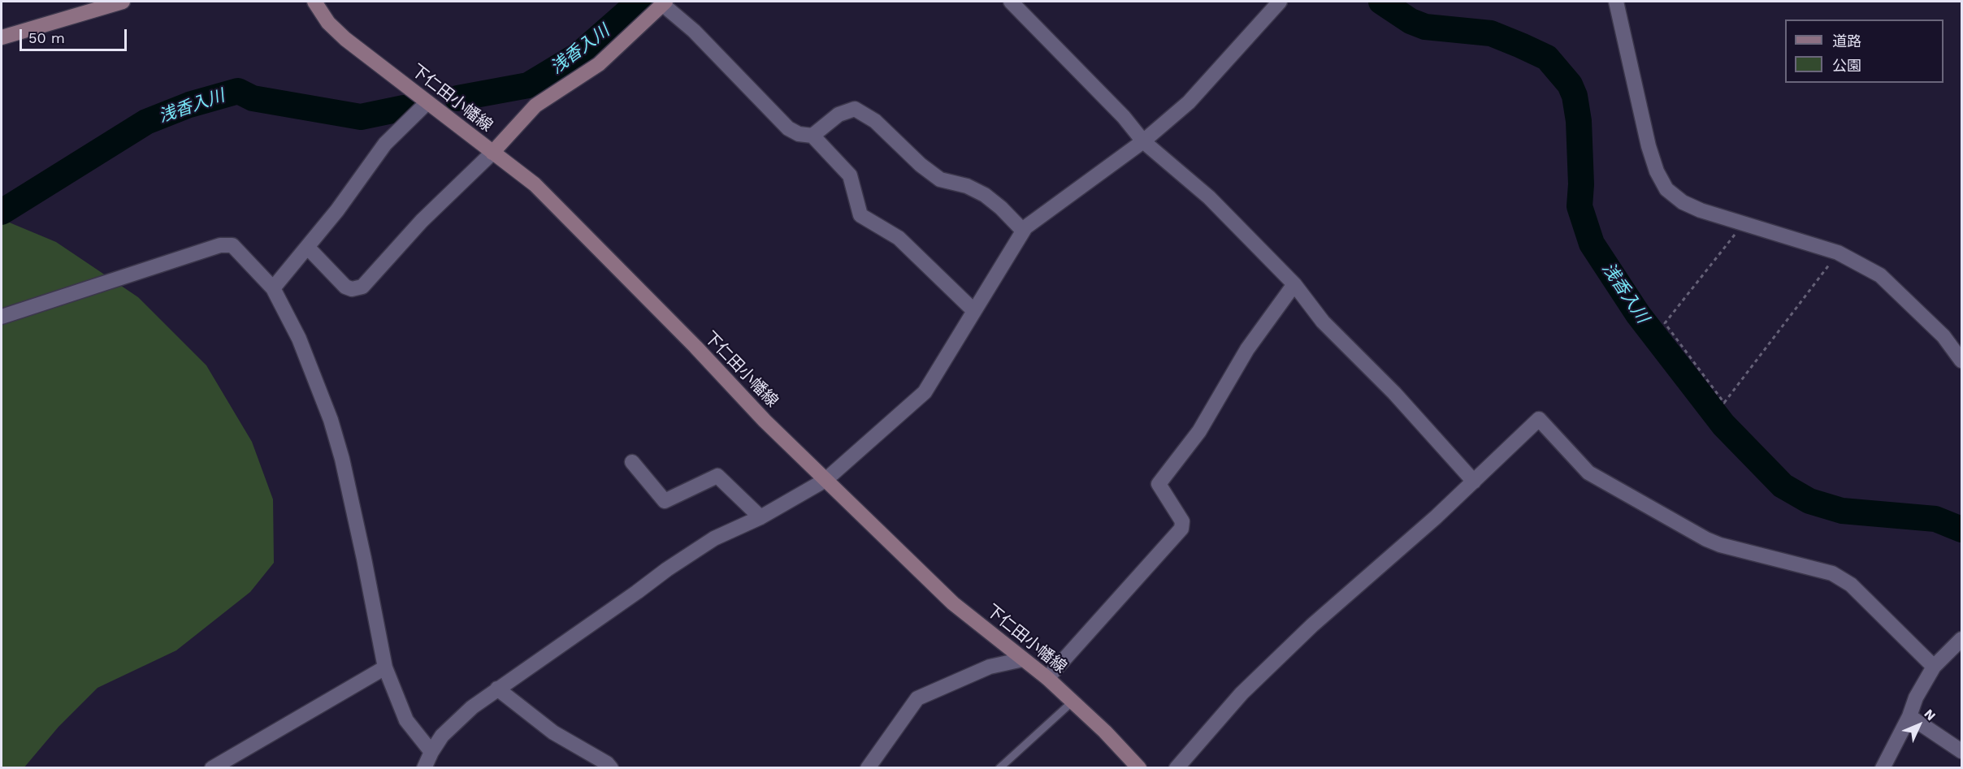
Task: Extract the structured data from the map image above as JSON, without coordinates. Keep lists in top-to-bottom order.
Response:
{
  "streets": {
    "main road": ["下仁田小幡線"]
  },
  "water": ["浅香入川"],
  "legend": ["道路", "公園"],
  "scale_bar": "50 m",
  "north": "top right"
}
